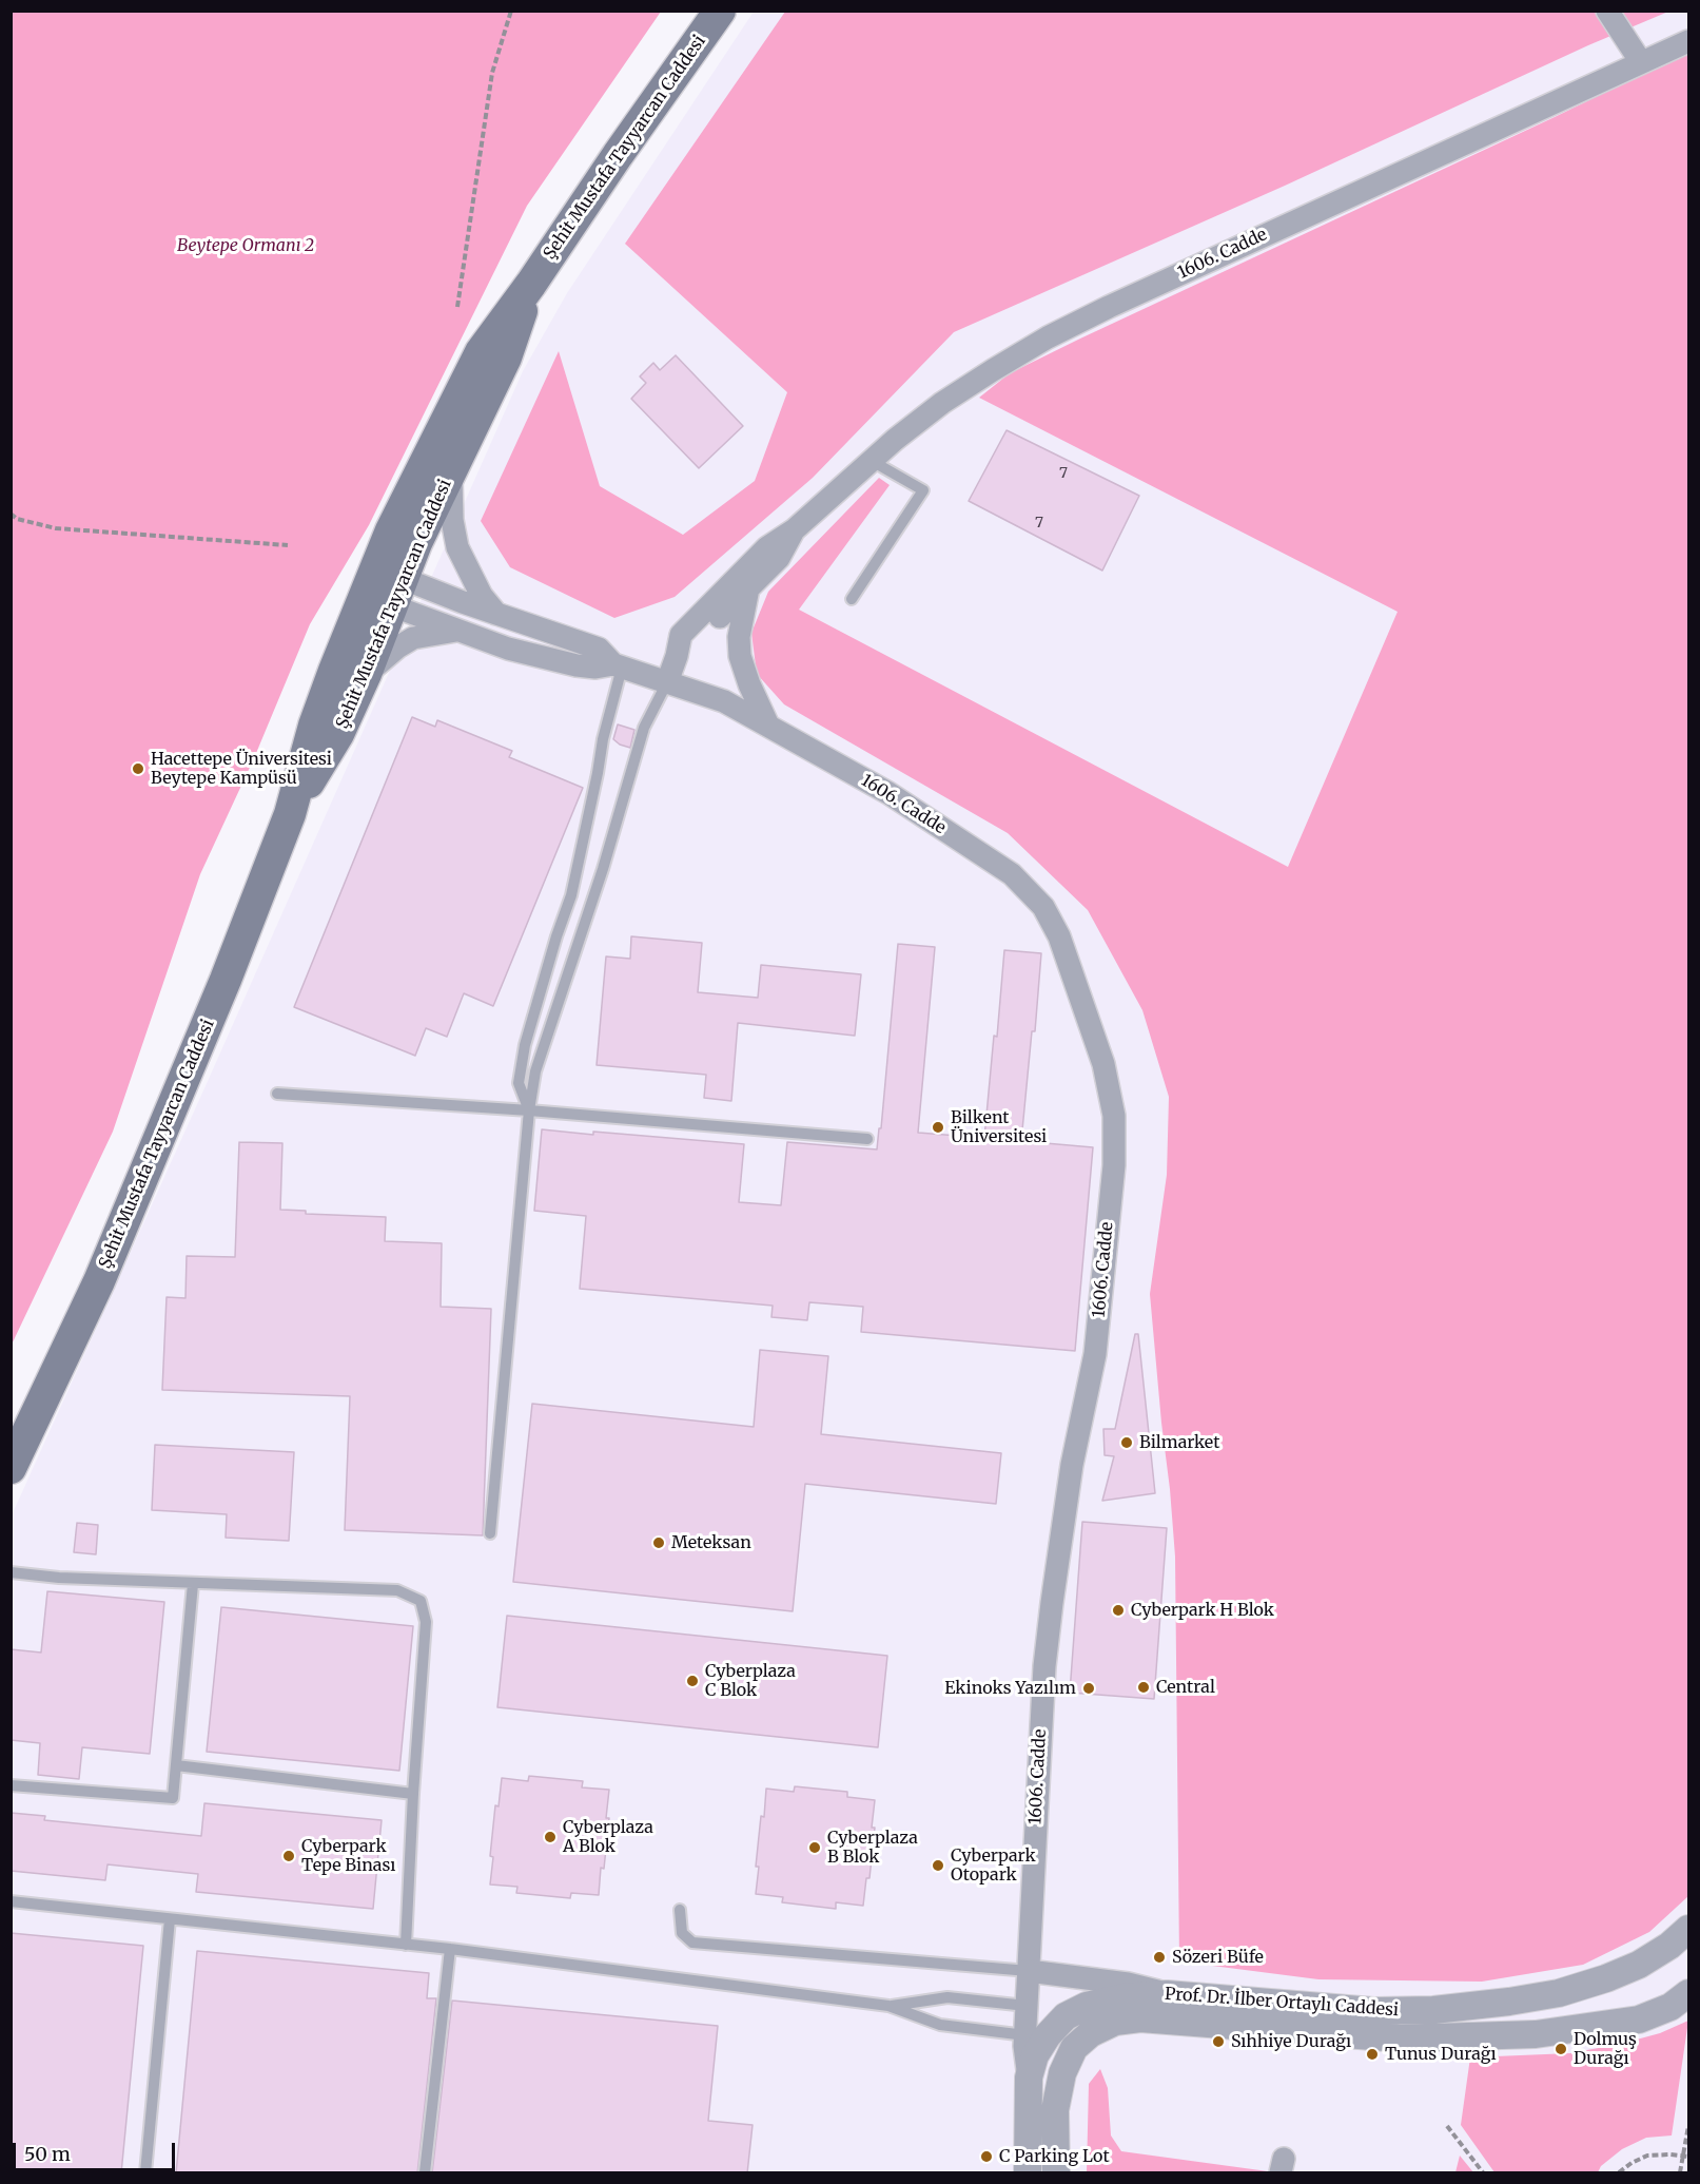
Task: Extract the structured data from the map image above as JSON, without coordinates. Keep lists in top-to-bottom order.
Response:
{
  "streets": {
    "main road": ["Şehit Mustafa Tayyarcan Caddesi"],
    "street": ["1606. Cadde", "Prof. Dr. İlber Ortaylı Caddesi"]
  },
  "crossings": [
    ["1606. Cadde", "Prof. Dr. İlber Ortaylı Caddesi"]
  ],
  "parks": ["Beytepe Ormanı 2"],
  "places": [
    "Hacettepe Üniversitesi Beytepe Kampüsü",
    "Bilkent Üniversitesi",
    "Bilmarket",
    "Meteksan",
    "Cyberpark H Blok",
    "Cyberplaza C Blok",
    "Central",
    "Ekinoks Yazılım",
    "Cyberplaza A Blok",
    "Cyberplaza B Blok",
    "Cyberpark Tepe Binası",
    "Cyberpark Otopark",
    "Sözeri Büfe",
    "Sıhhiye Durağı",
    "Dolmuş Durağı",
    "Tunus Durağı",
    "C Parking Lot"
  ],
  "house_numbers": ["7", "7"],
  "scale_bar": "50 m"
}
